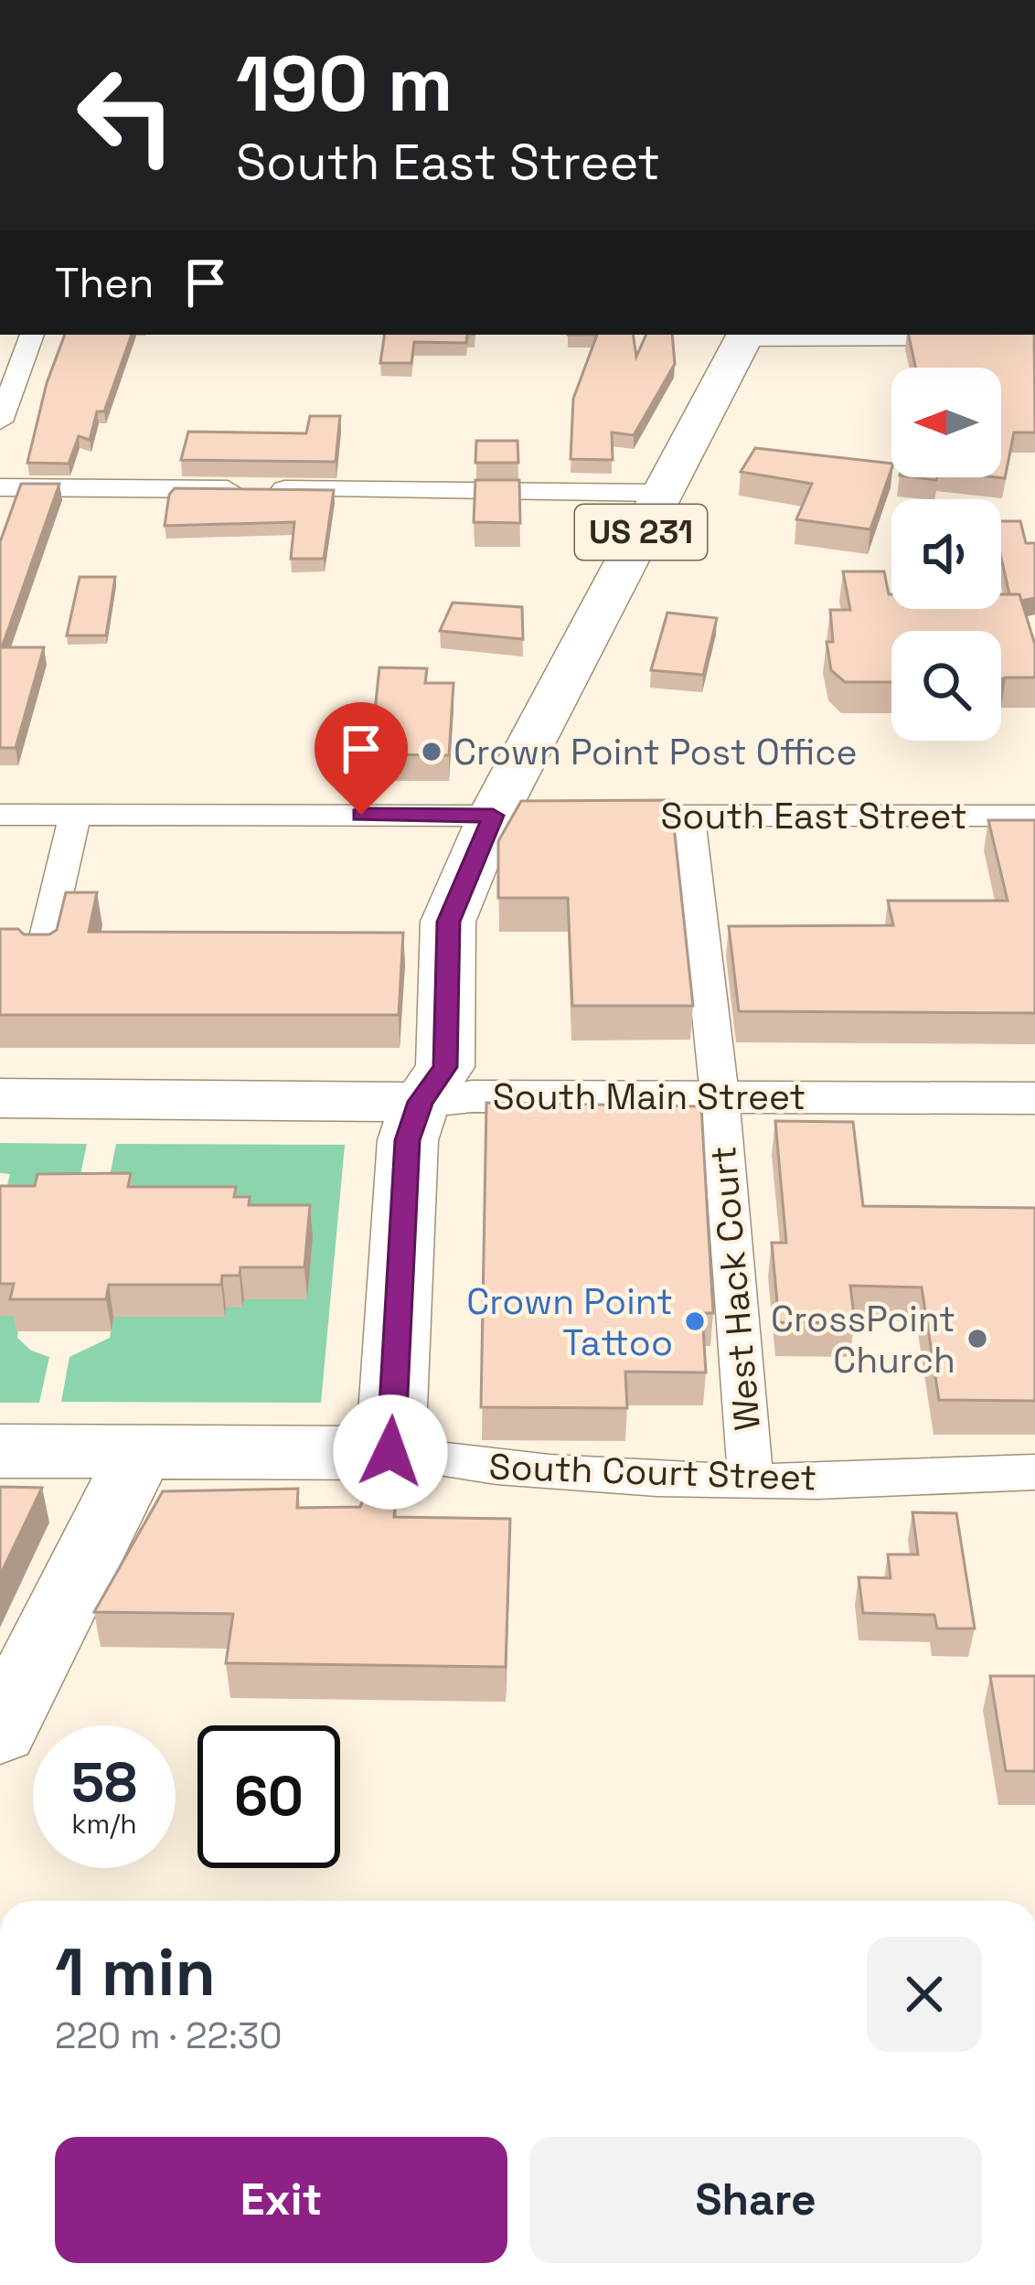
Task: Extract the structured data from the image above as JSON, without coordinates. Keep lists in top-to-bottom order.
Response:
{
  "streets": {
    "main road": ["US 231", "South Main Street", "South Court Street"],
    "street": ["South East Street", "West Hack Court"]
  },
  "crossings": [
    ["US 231", "South Main Street"],
    ["US 231", "South Court Street"],
    ["South East Street", "West Hack Court"],
    ["South Main Street", "West Hack Court"],
    ["West Hack Court", "South Court Street"]
  ],
  "places": ["Crown Point Post Office", "Crown Point Tattoo", "CrossPoint Church"],
  "north": "left",
  "page": {
    "turn": ["190 m", "South East Street"],
    "then": "Then",
    "speed": "58 km/h",
    "limit": "60",
    "heading": ["1 min", "220 m · 22:30"],
    "buttons": ["Exit", "Share"]
  }
}
